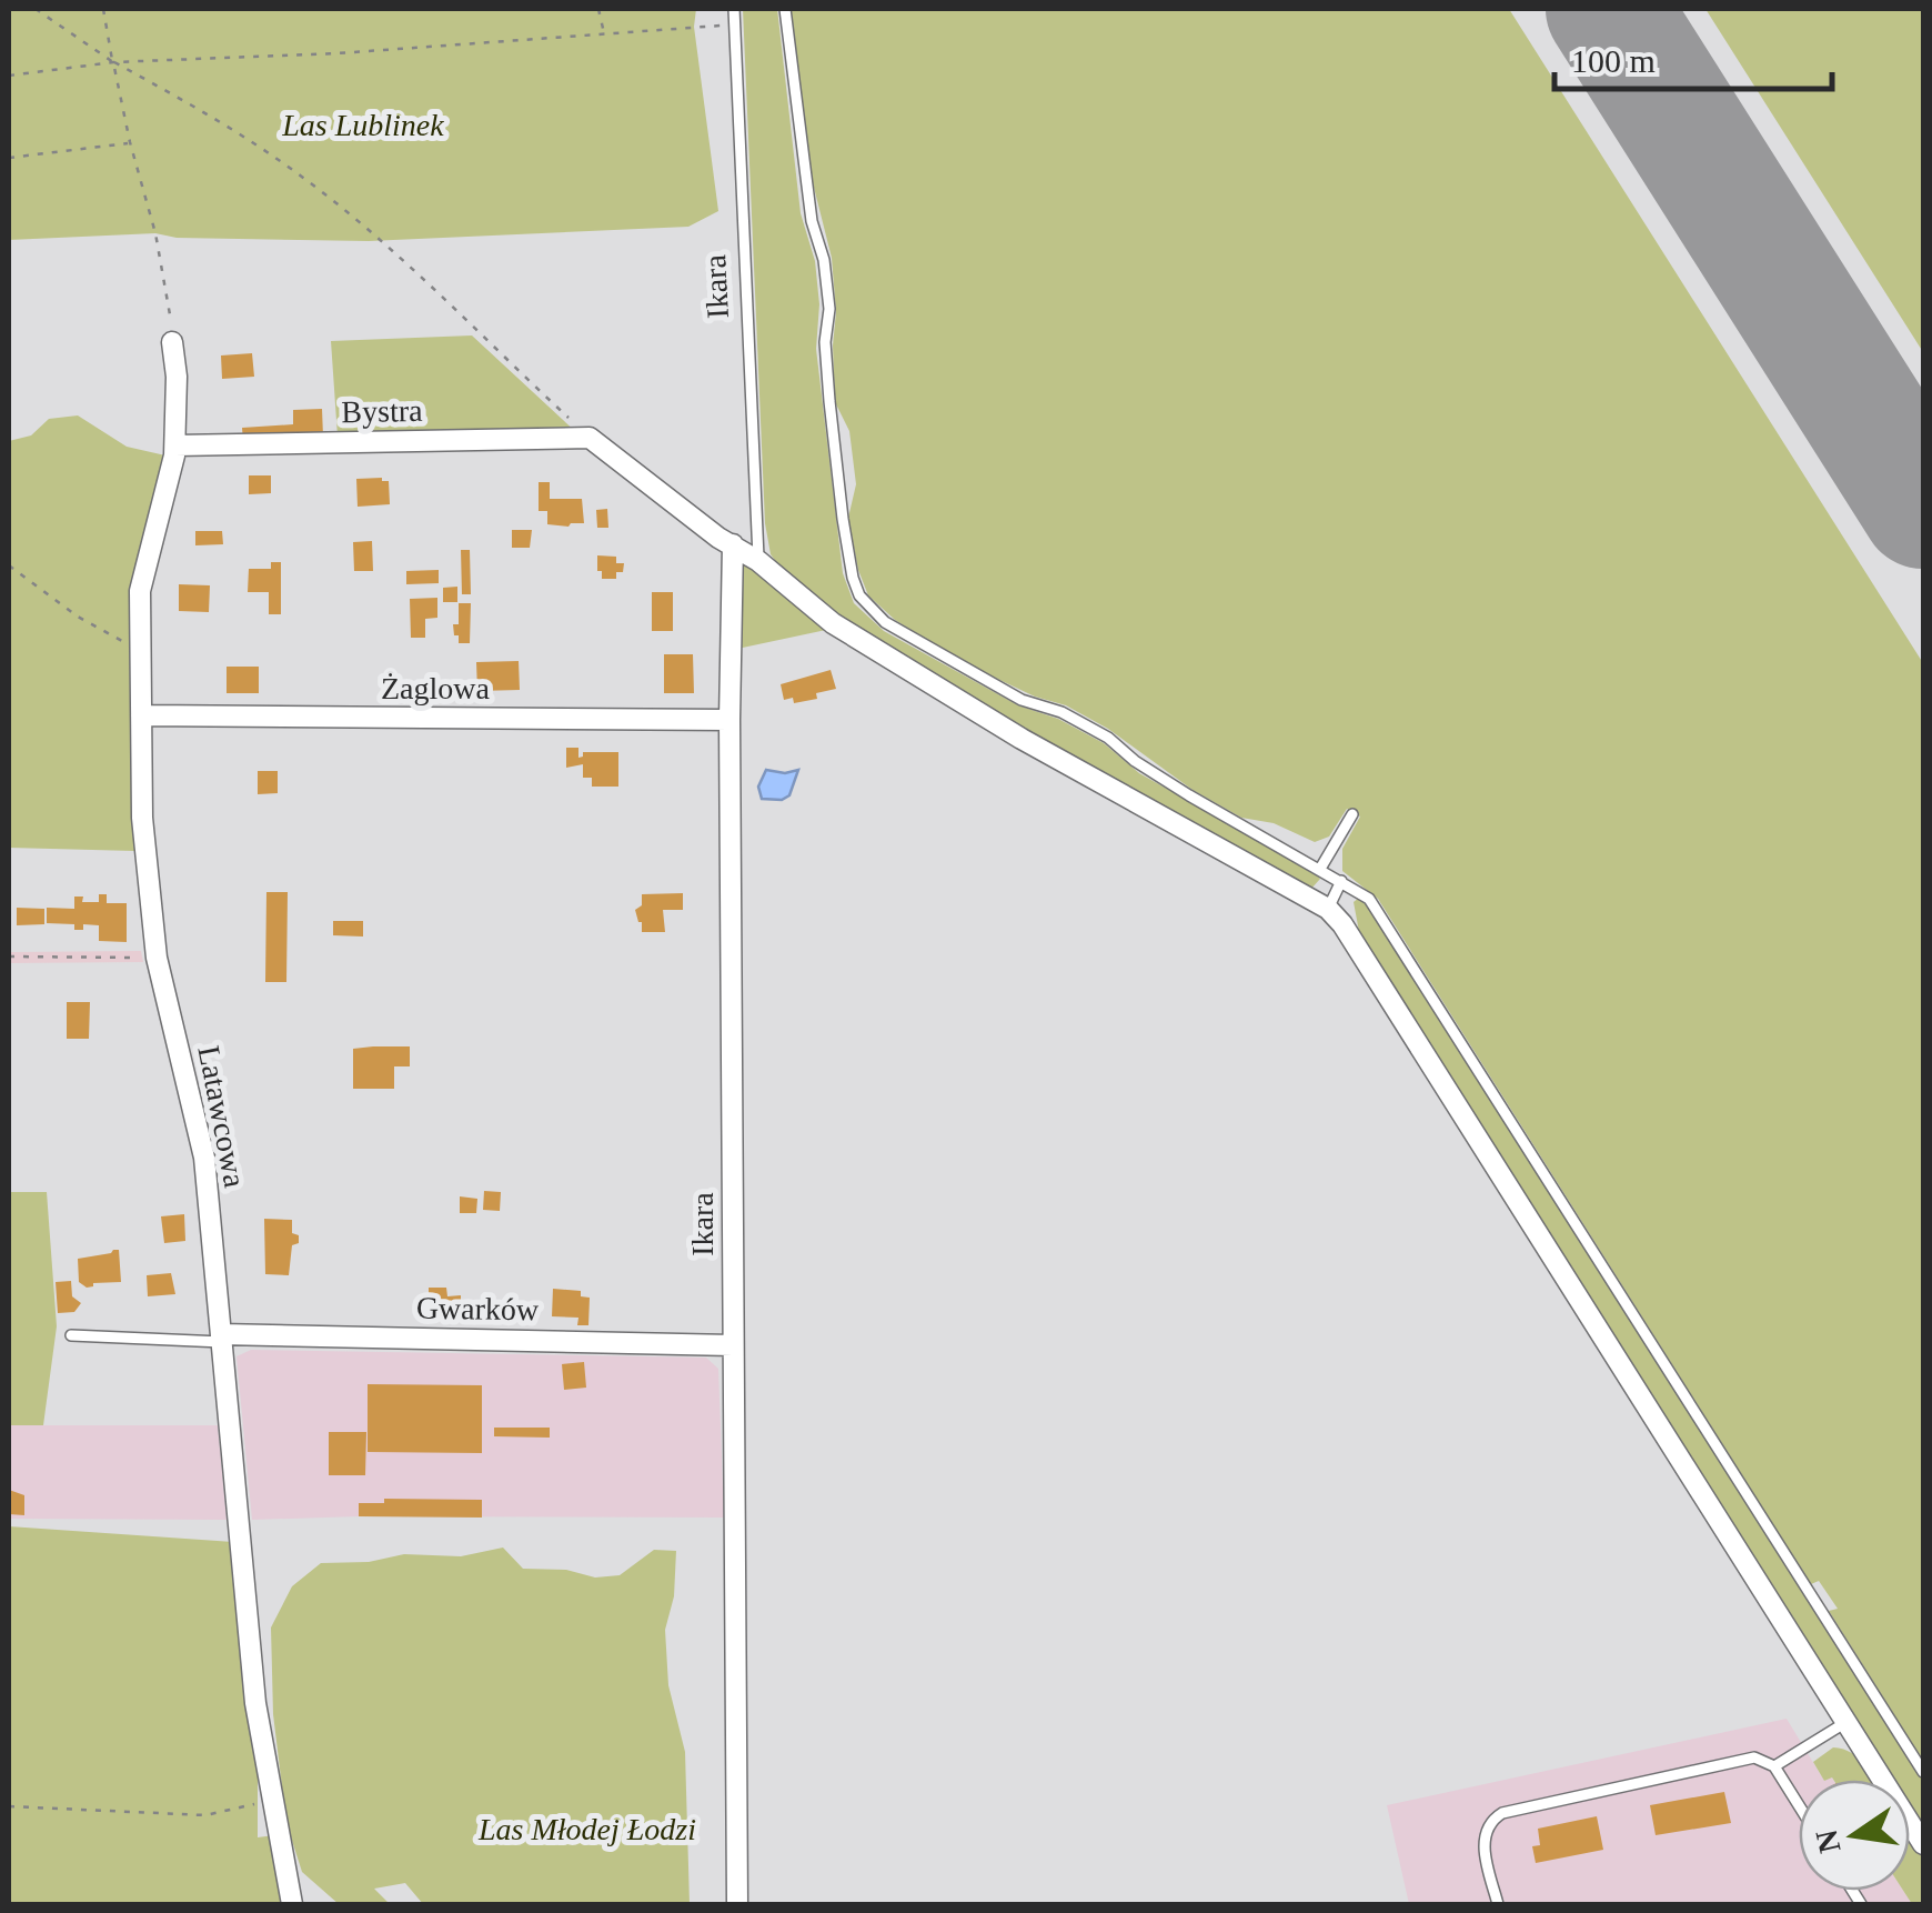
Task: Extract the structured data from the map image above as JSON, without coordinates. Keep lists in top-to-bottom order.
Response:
{
  "streets": {
    "street": [
      "Ikara",
      "Bystra",
      "Żaglowa",
      "Latawcowa",
      "Gwarków"
    ]
  },
  "crossings": [
    ["Ikara", "Żaglowa"],
    ["Ikara", "Gwarków"],
    ["Bystra", "Latawcowa"],
    ["Żaglowa", "Latawcowa"],
    ["Latawcowa", "Gwarków"]
  ],
  "parks": ["Las Lublinek", "Las Młodej Łodzi"],
  "scale_bar": "100 m",
  "north": "left"
}
